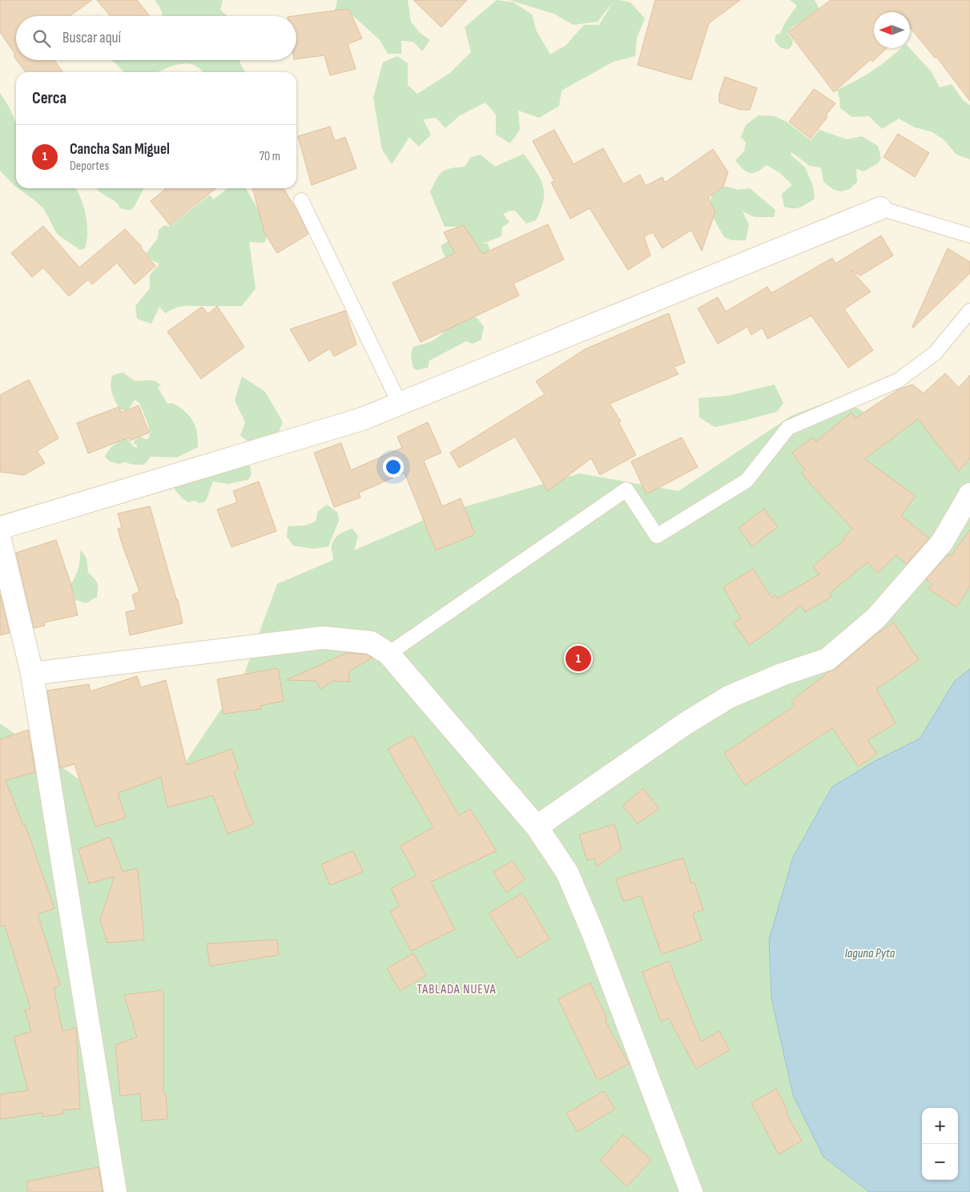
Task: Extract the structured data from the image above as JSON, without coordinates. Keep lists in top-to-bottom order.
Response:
{
  "districts": ["TABLADA NUEVA"],
  "water": ["laguna Pyta"],
  "north": "left",
  "page": {
    "search": "Buscar aquí",
    "heading": "Cerca",
    "list": [
      {
        "mark": "1",
        "name": "Cancha San Miguel",
        "note": "Deportes",
        "value": "70 m"
      }
    ],
    "pins": "1",
    "map_buttons": ["+", "−"]
  }
}
